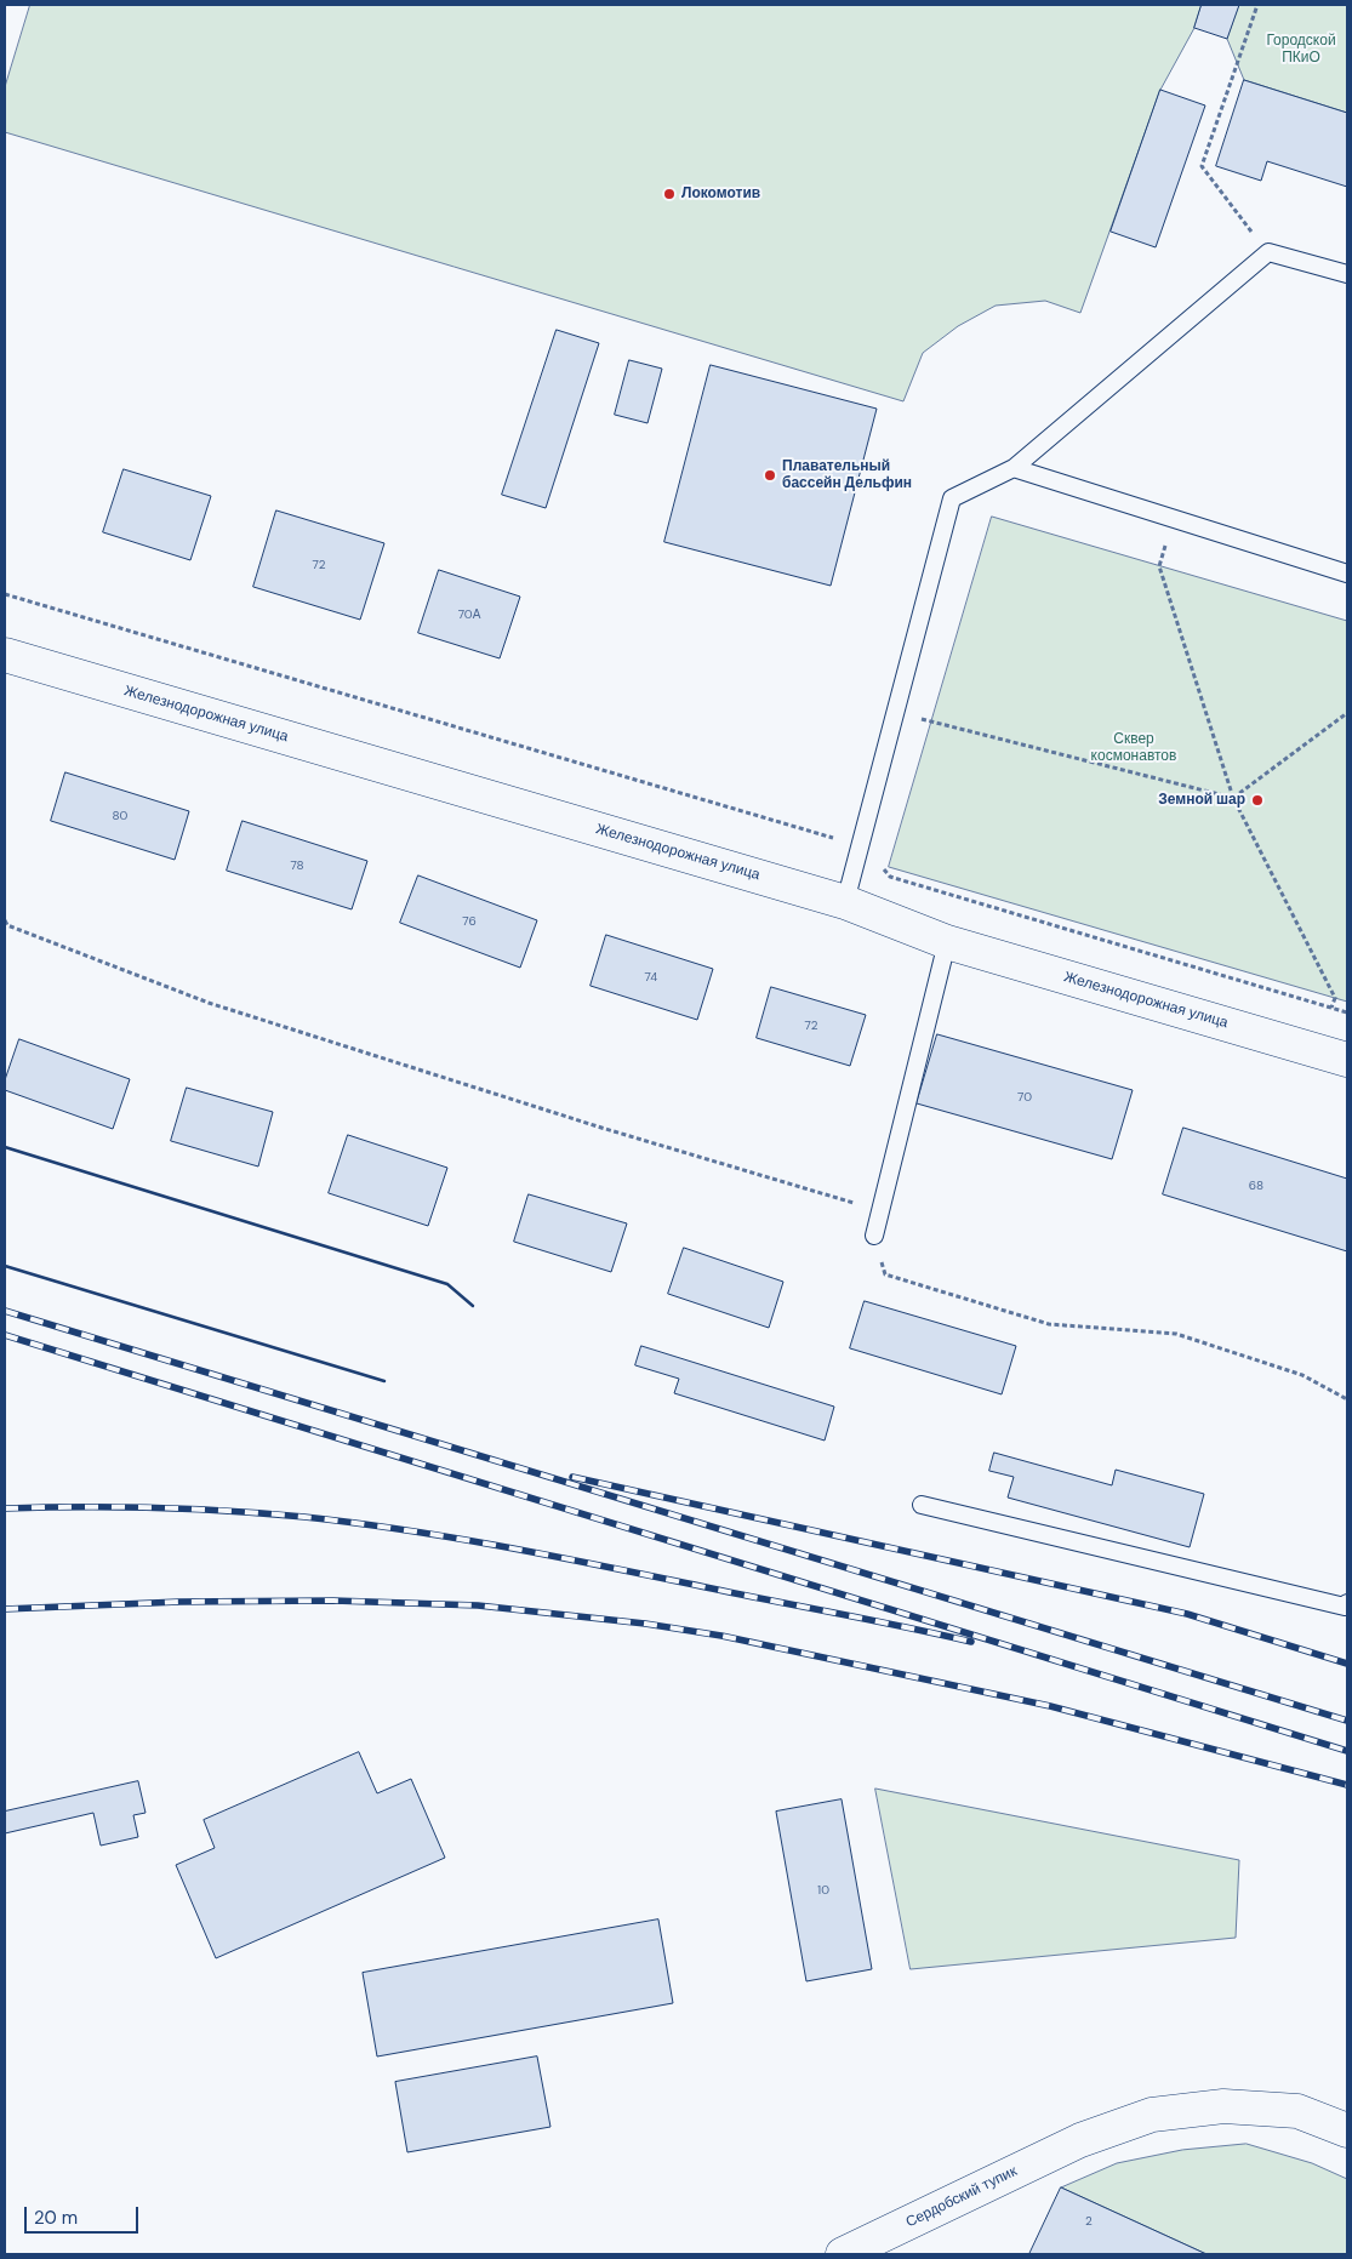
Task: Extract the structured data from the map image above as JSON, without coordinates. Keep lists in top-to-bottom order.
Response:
{
  "streets": {
    "street": ["Железнодорожная улица", "Сердобский тупик"]
  },
  "parks": ["Городской ПКиО", "Сквер космонавтов"],
  "places": ["Локомотив", "Плавательный бассейн Дельфин", "Земной шар"],
  "house_numbers": [
    "72",
    "70А",
    "80",
    "78",
    "76",
    "74",
    "72",
    "70",
    "68",
    "10",
    "2"
  ],
  "scale_bar": "20 m"
}
